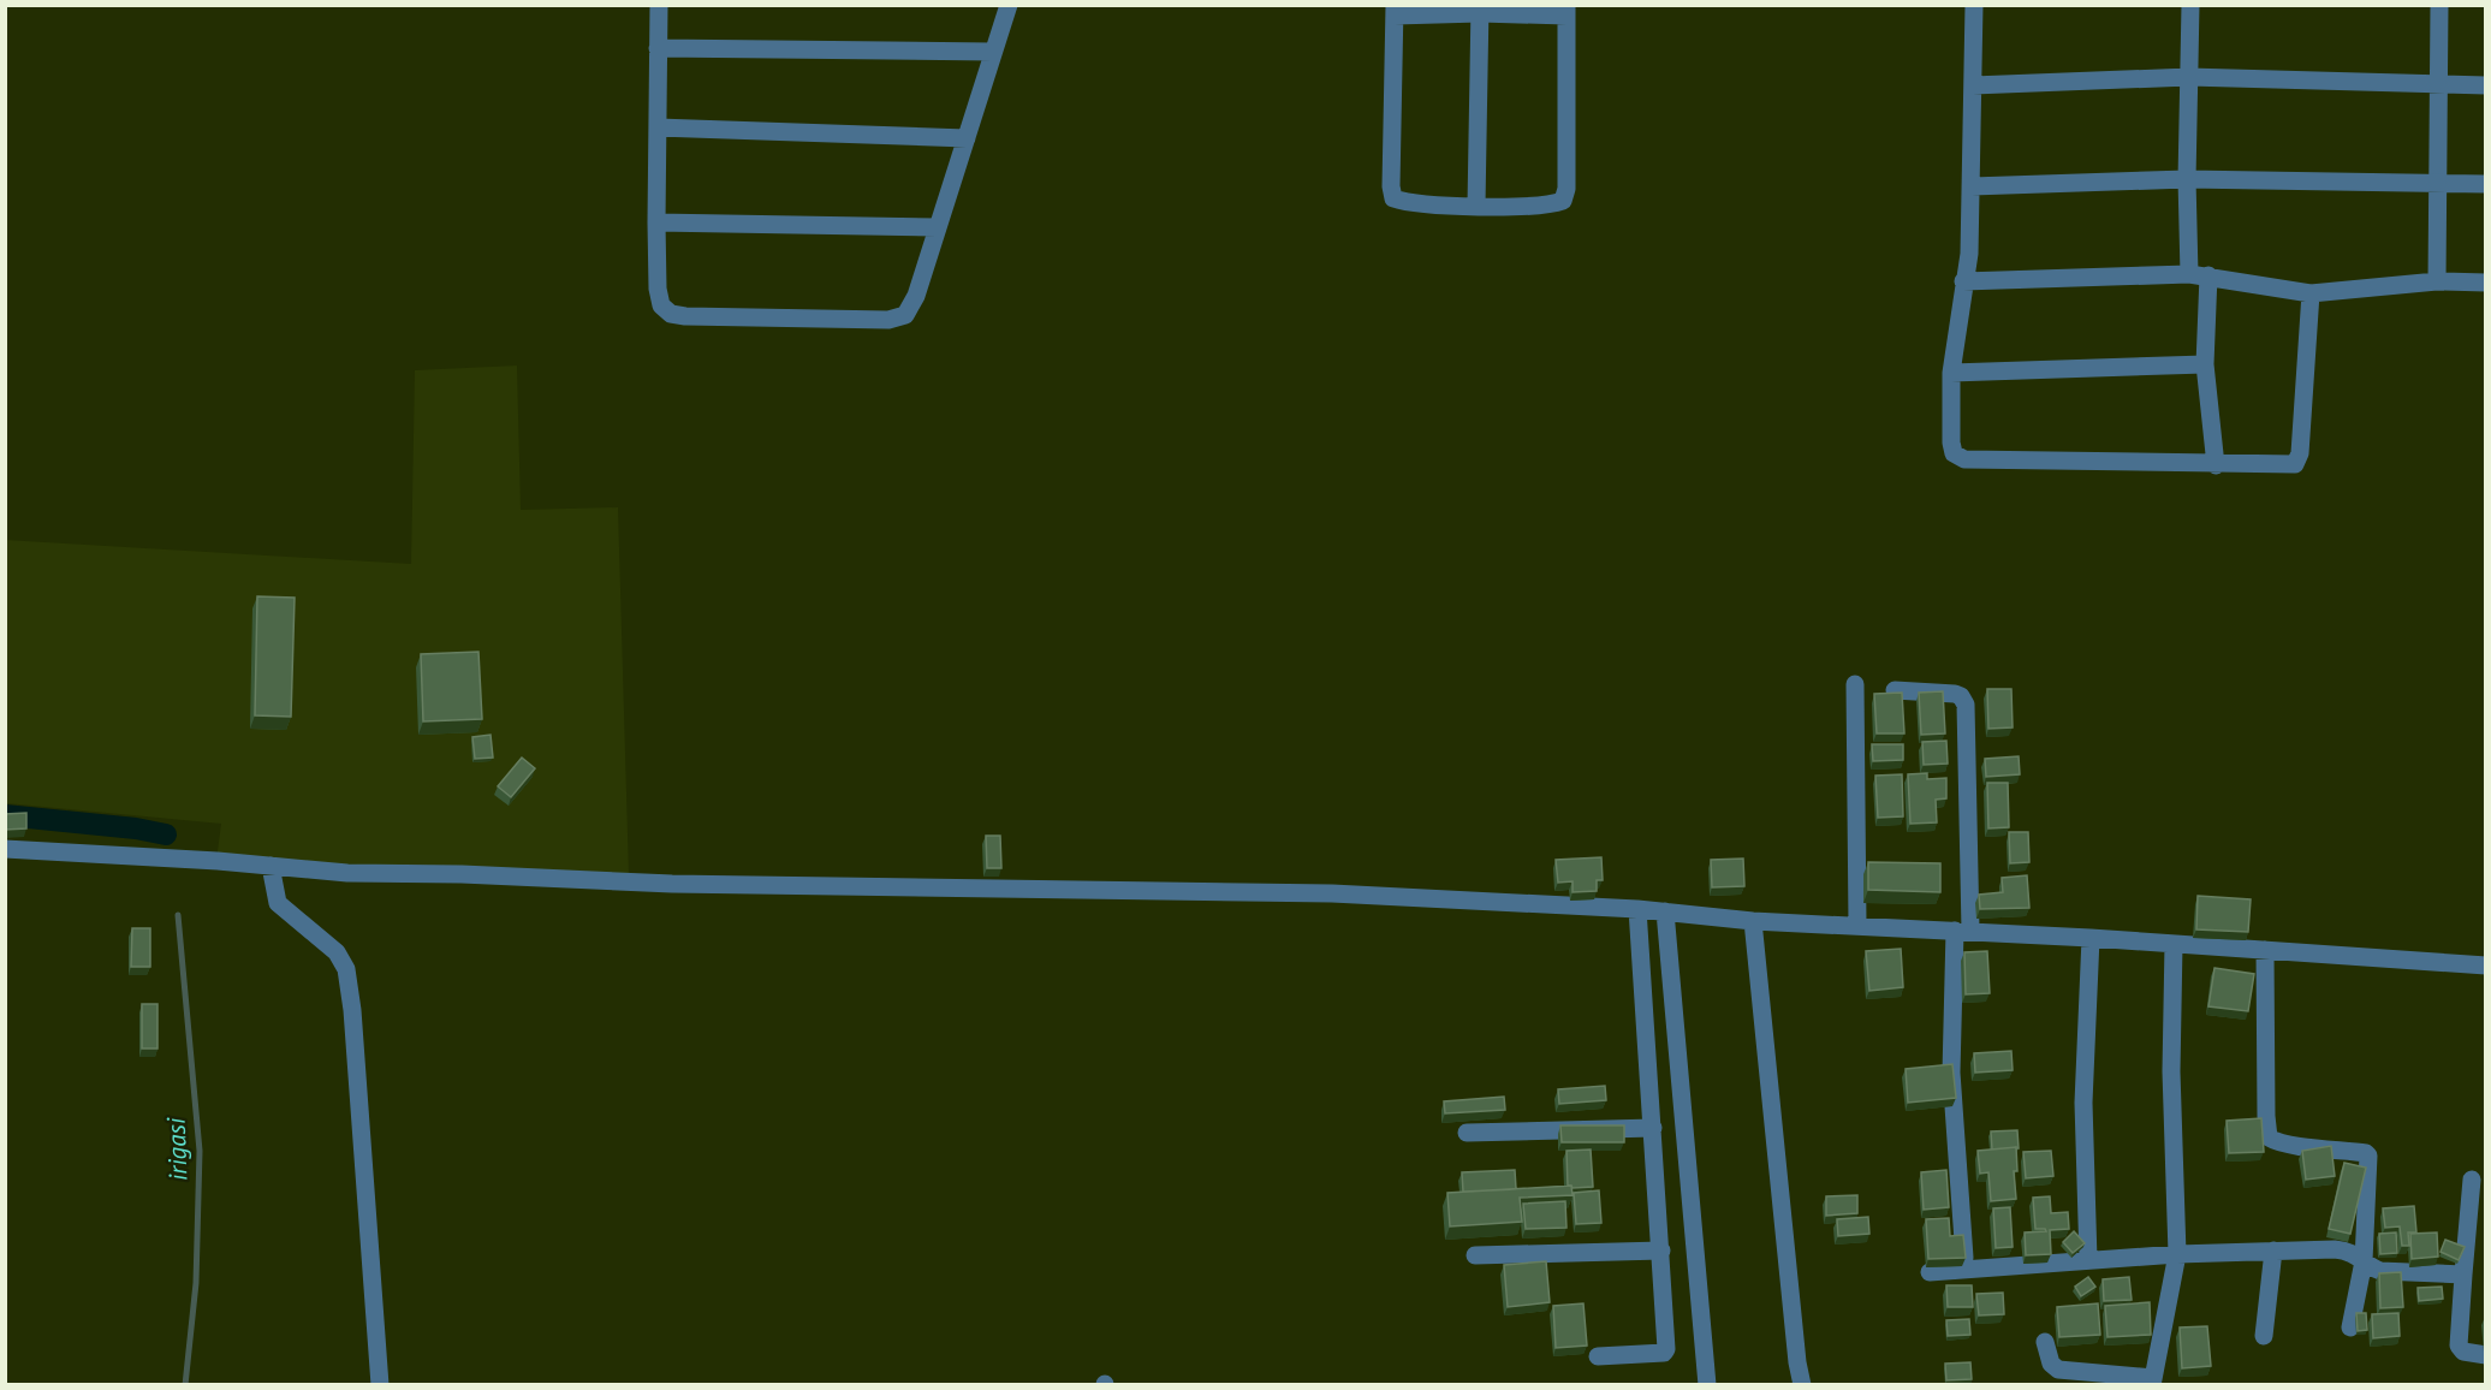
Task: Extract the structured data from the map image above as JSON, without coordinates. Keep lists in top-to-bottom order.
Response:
{
  "water": ["irigasi"]
}
